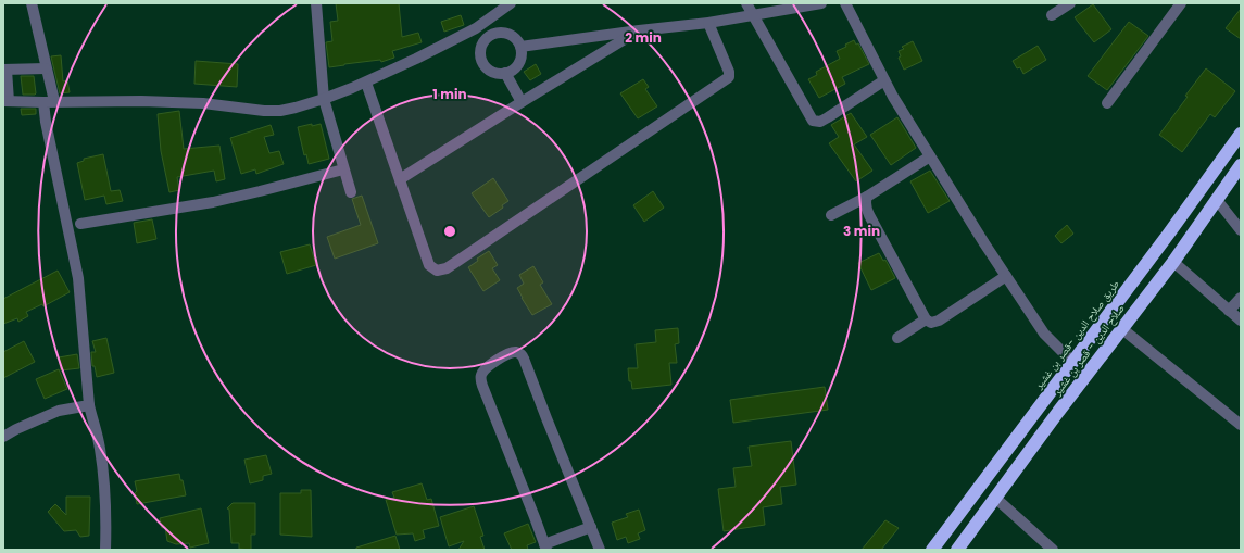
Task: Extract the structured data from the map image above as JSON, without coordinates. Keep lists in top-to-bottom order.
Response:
{
  "streets": {
    "highway": ["طريق صلاح الدين -قصر بن غشير", "صلاح الدين - قصر بن غشير"]
  },
  "rings": ["2 min", "1 min", "3 min"]
}
